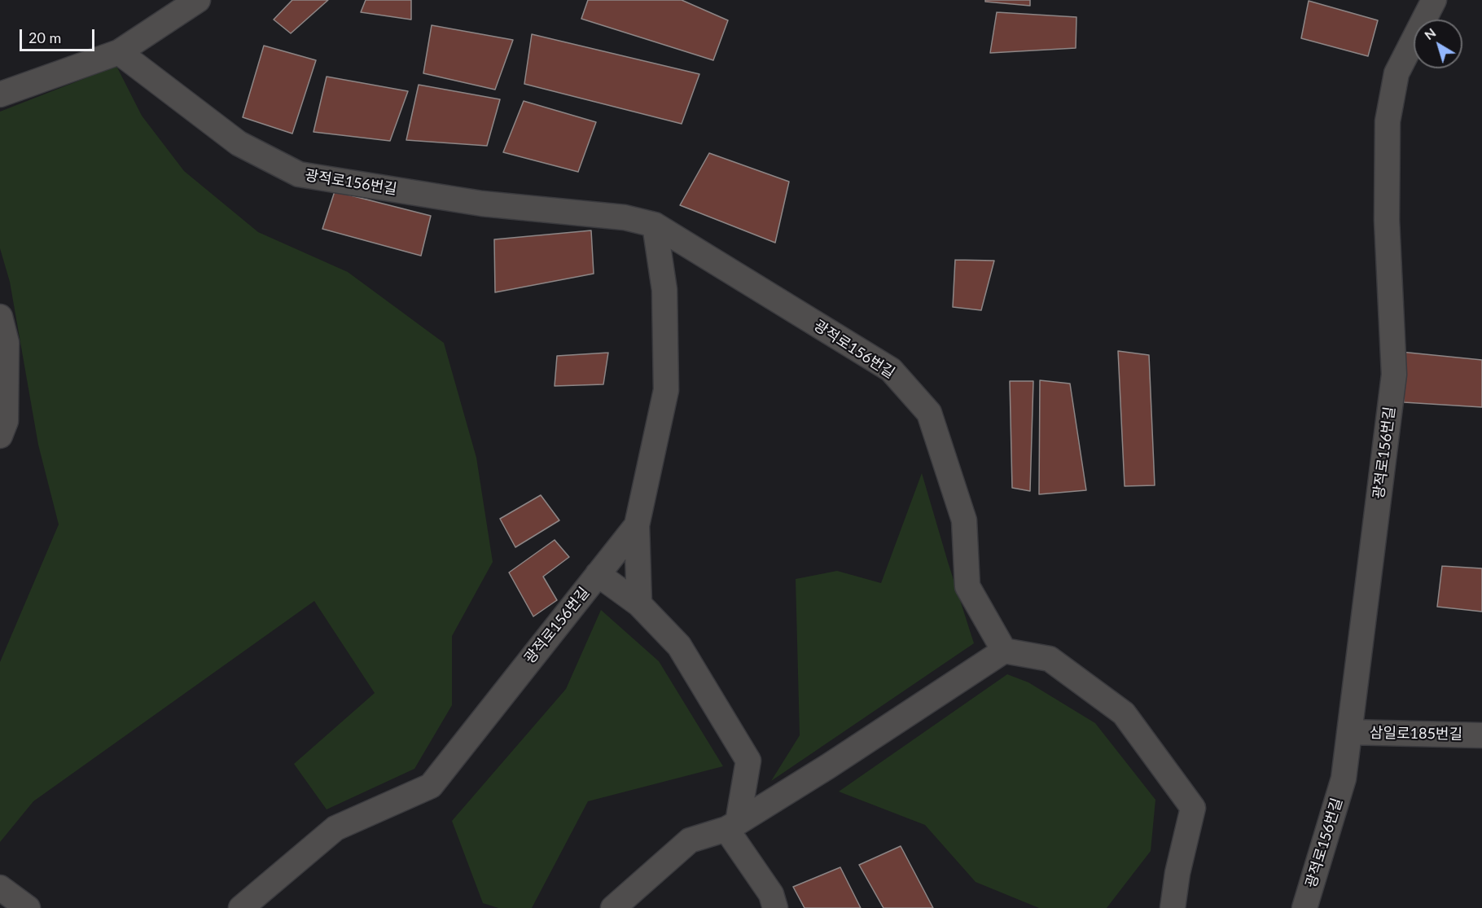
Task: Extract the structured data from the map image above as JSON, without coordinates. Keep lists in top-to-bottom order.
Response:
{
  "streets": {
    "street": ["광적로156번길", "삼일로185번길"]
  },
  "crossings": [
    ["광적로156번길", "삼일로185번길"]
  ],
  "scale_bar": "20 m",
  "north": "top left"
}
